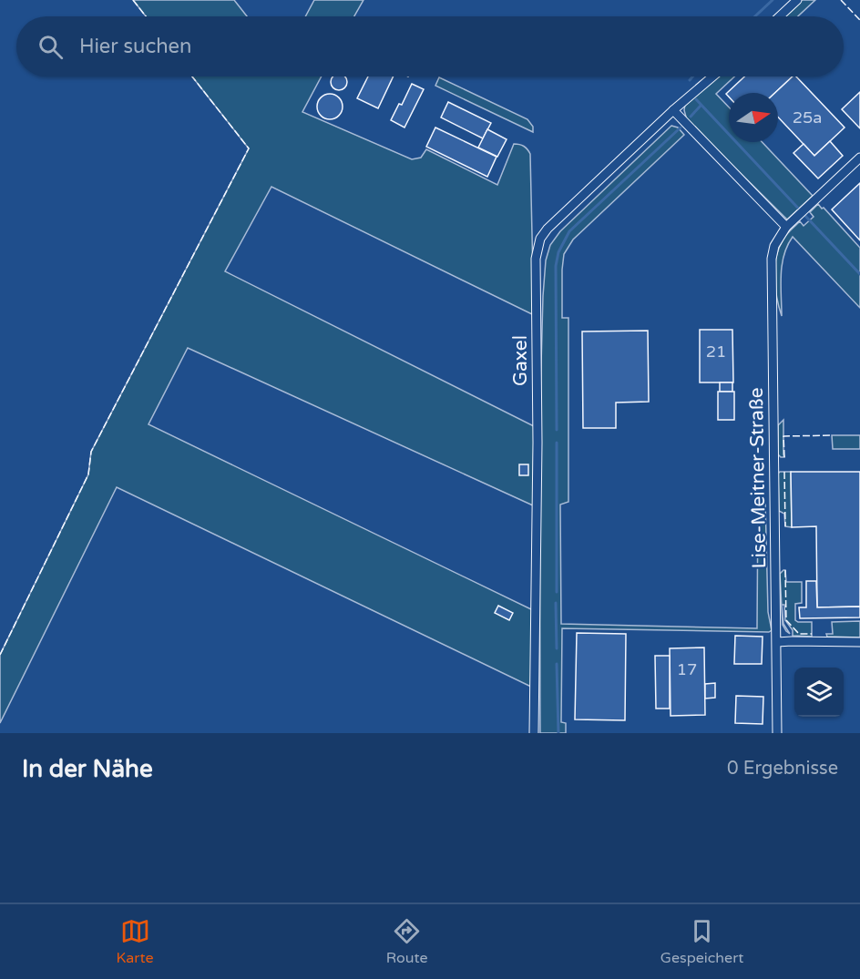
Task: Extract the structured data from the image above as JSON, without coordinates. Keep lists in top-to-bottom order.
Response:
{
  "streets": {
    "street": ["Gaxel", "Lise-Meitner-Straße"]
  },
  "house_numbers": ["25a", "21", "17"],
  "north": "right",
  "page": {
    "search": "Hier suchen",
    "heading": ["In der Nähe", "0 Ergebnisse"],
    "nav": ["Karte", "Route", "Gespeichert"]
  }
}
